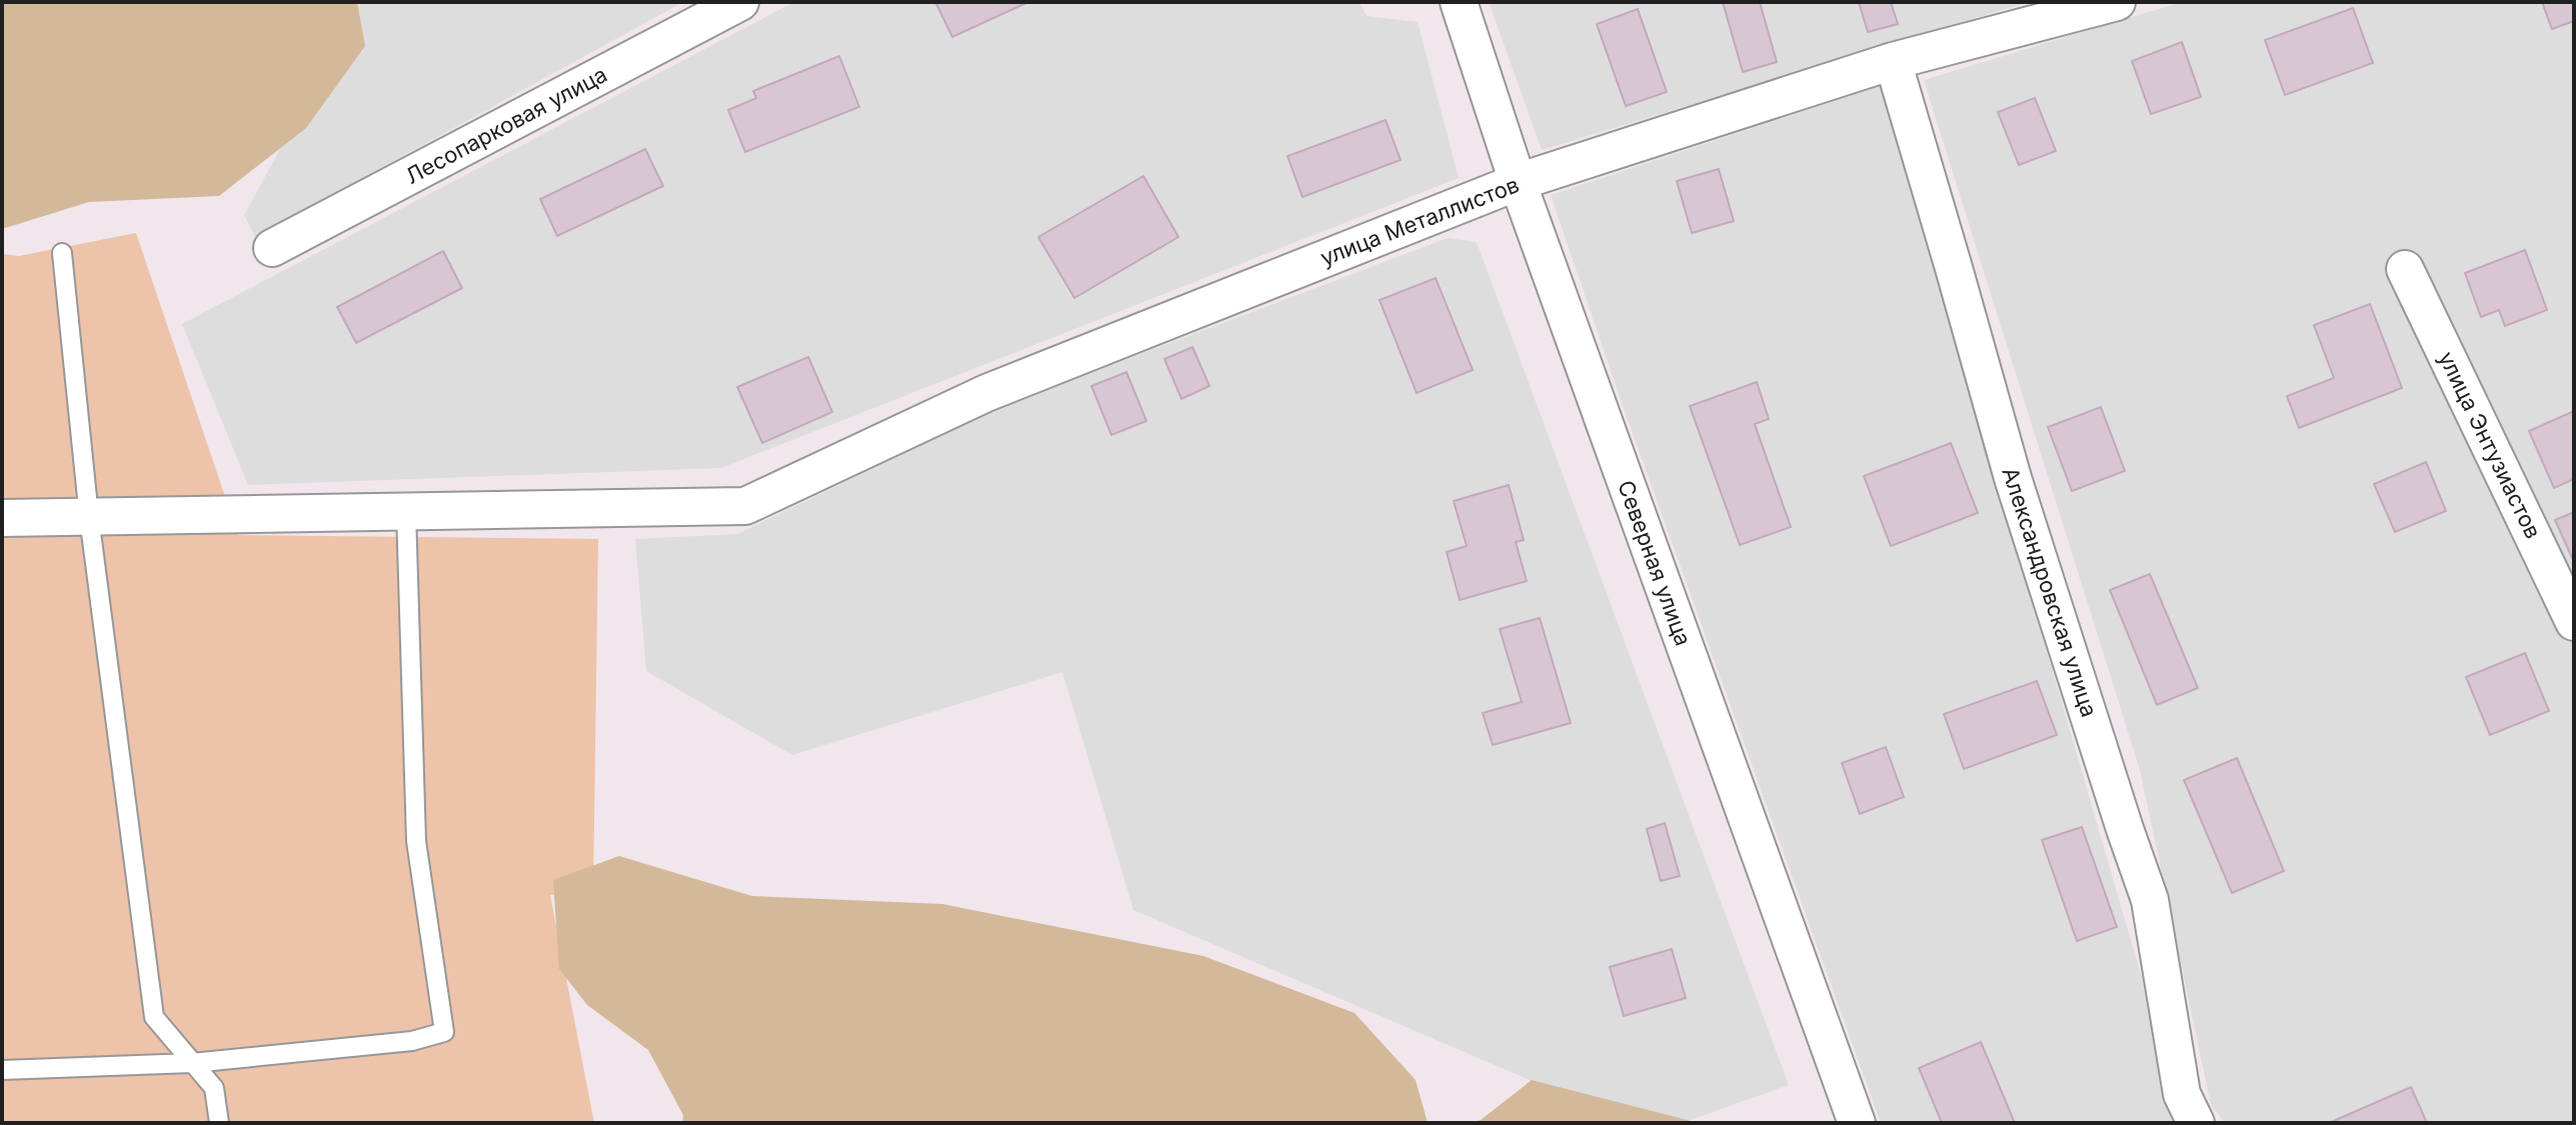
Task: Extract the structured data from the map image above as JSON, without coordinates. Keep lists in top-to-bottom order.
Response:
{
  "streets": {
    "street": [
      "Лесопарковая улица",
      "улица Металлистов",
      "улица Энтузиастов",
      "Северная улица",
      "Александровская улица"
    ]
  },
  "crossings": [
    ["улица Металлистов", "Северная улица"],
    ["улица Металлистов", "Александровская улица"]
  ]
}
